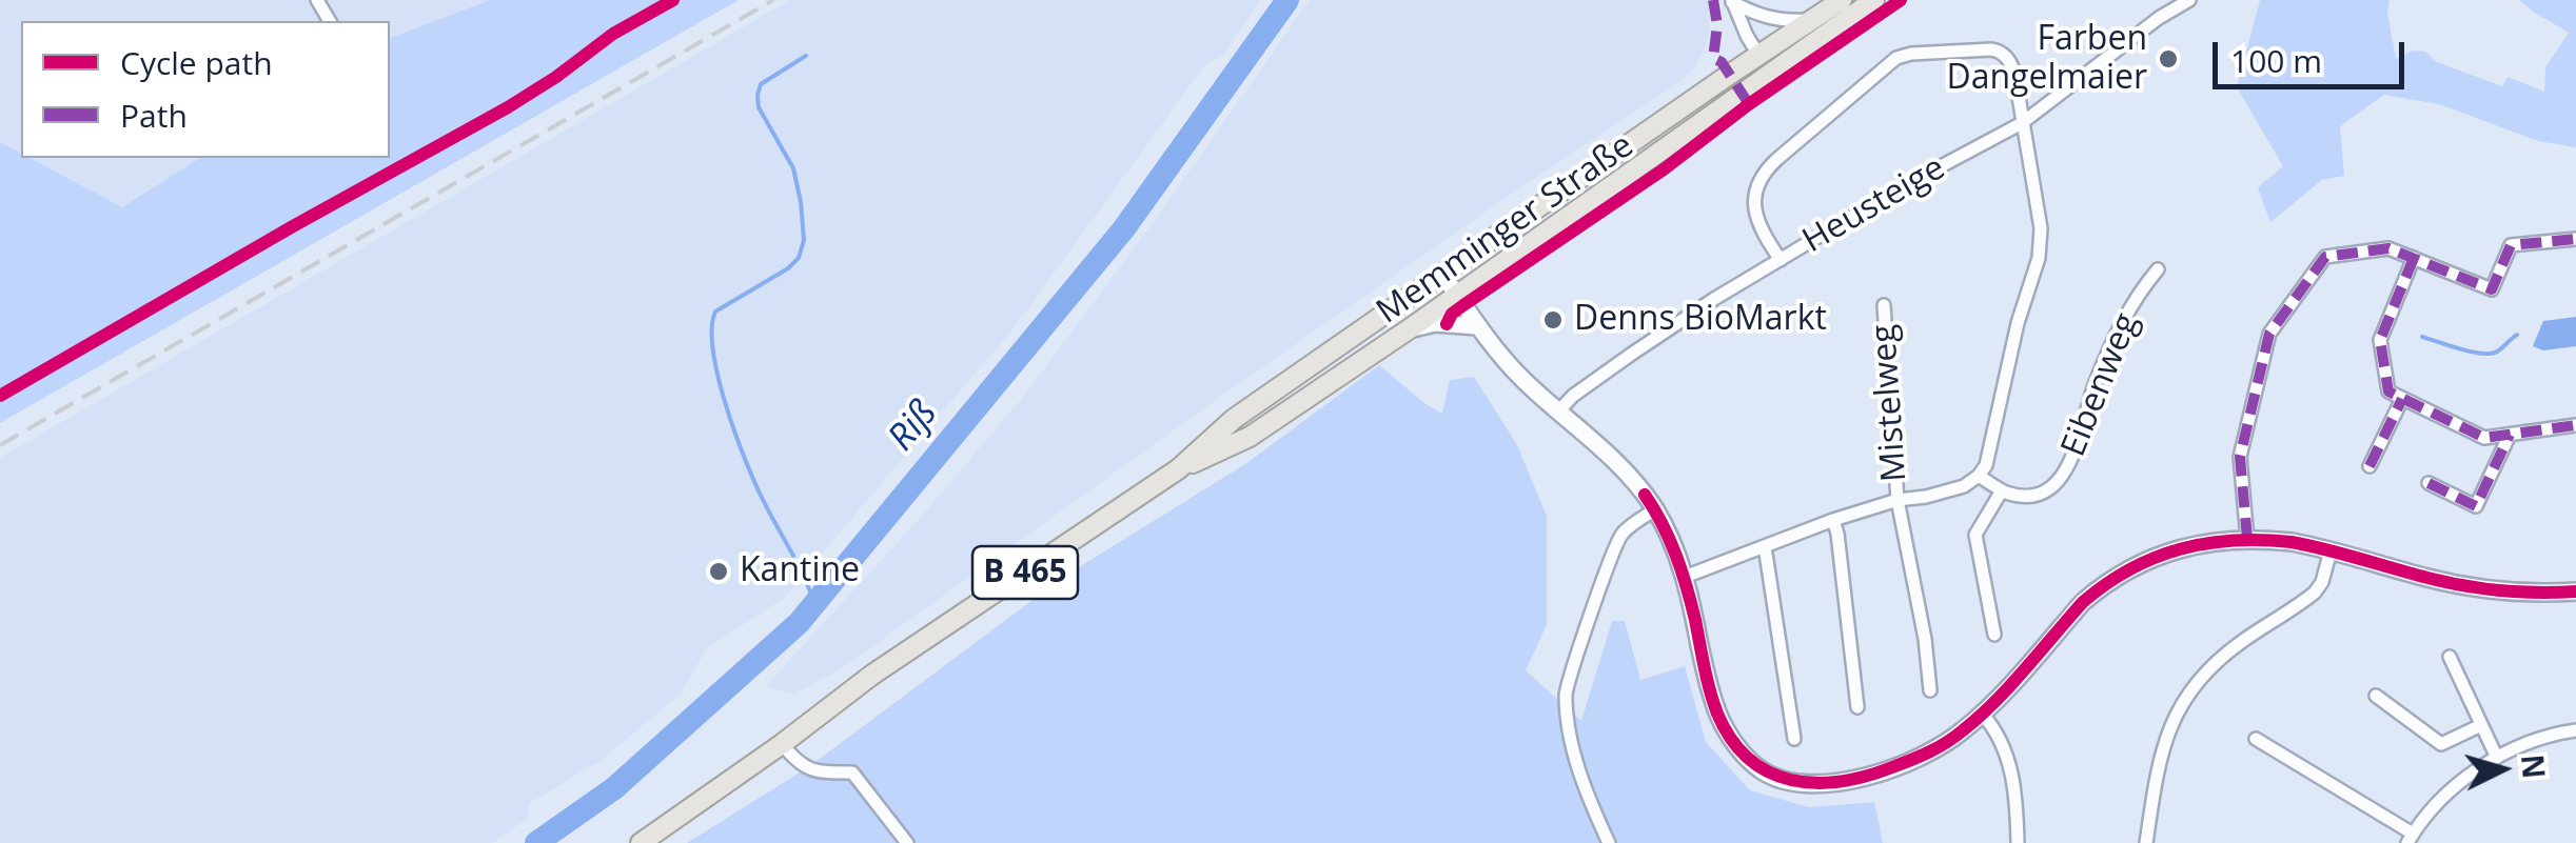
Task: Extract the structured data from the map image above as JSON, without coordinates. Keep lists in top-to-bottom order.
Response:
{
  "streets": {
    "main road": ["Memminger Straße", "B 465"],
    "street": ["Heusteige", "Eibenweg", "Mistelweg"]
  },
  "water": ["Riß"],
  "places": ["Farben Dangelmaier", "Denns BioMarkt", "Kantine"],
  "legend": ["Cycle path", "Path"],
  "scale_bar": "100 m",
  "north": "right"
}
